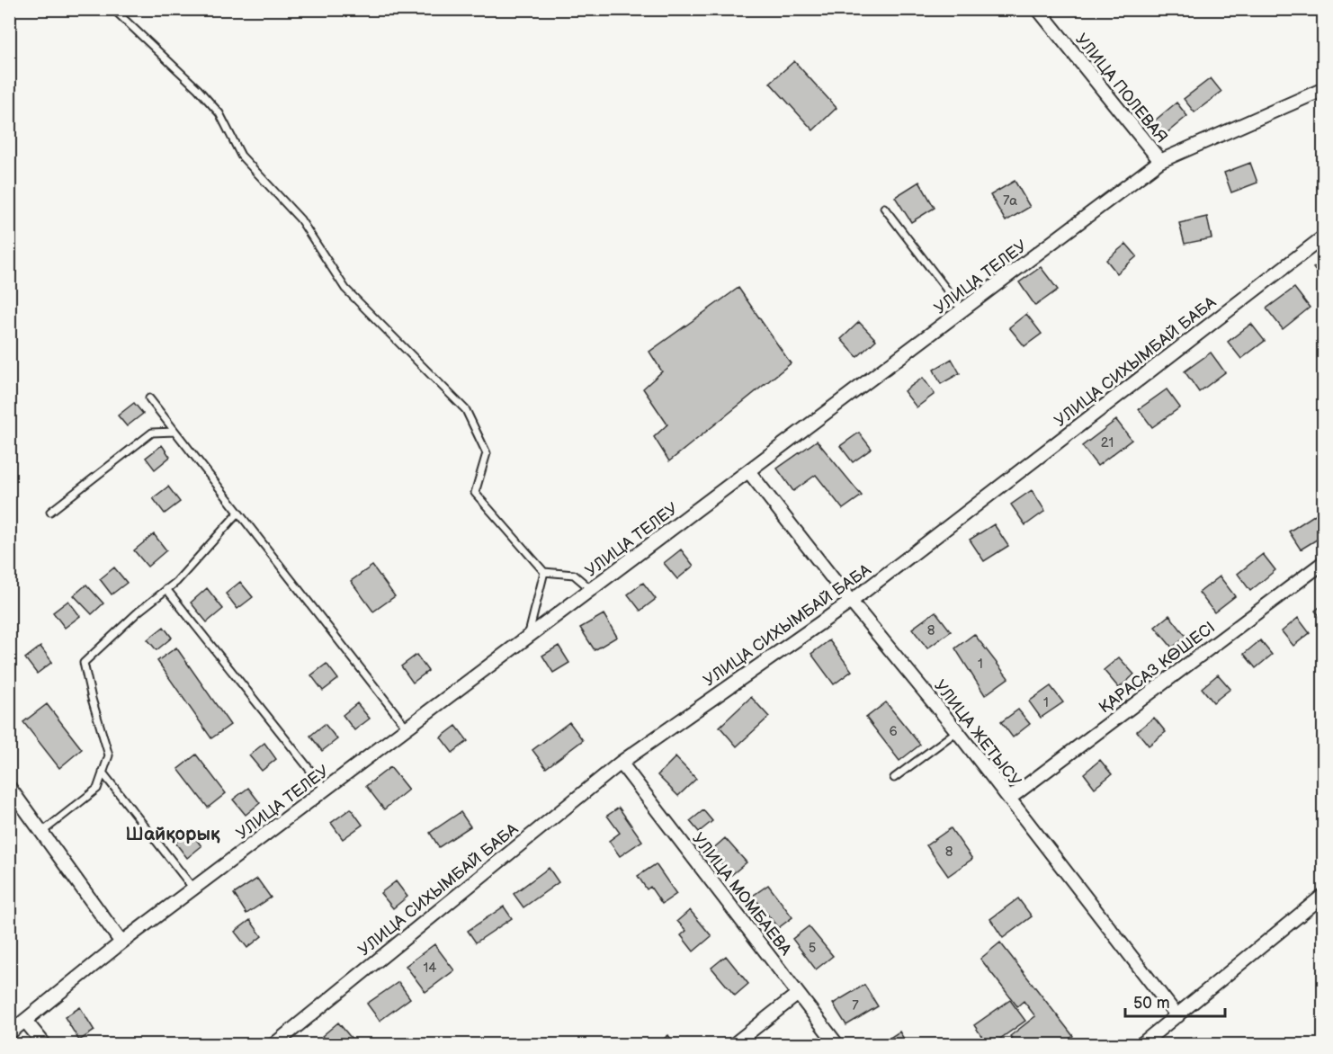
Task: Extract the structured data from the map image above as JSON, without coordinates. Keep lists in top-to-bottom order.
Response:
{
  "streets": {
    "street": [
      "УЛИЦА ПОЛЕВАЯ",
      "УЛИЦА ТЕЛЕУ",
      "УЛИЦА СИХЫМБАЙ БАБА",
      "ҚАРАСАЗ КӨШЕСІ",
      "УЛИЦА ЖЕТЫСУ",
      "УЛИЦА МОМБАЕВА"
    ]
  },
  "crossings": [
    ["УЛИЦА ПОЛЕВАЯ", "УЛИЦА ТЕЛЕУ"],
    ["УЛИЦА ТЕЛЕУ", "УЛИЦА ЖЕТЫСУ"],
    ["УЛИЦА СИХЫМБАЙ БАБА", "УЛИЦА ЖЕТЫСУ"],
    ["УЛИЦА СИХЫМБАЙ БАБА", "УЛИЦА МОМБАЕВА"],
    ["ҚАРАСАЗ КӨШЕСІ", "УЛИЦА ЖЕТЫСУ"]
  ],
  "districts": ["Шайқорық"],
  "house_numbers": [
    "7а",
    "21",
    "8",
    "1",
    "1",
    "6",
    "8",
    "5",
    "14",
    "7"
  ],
  "scale_bar": "50 m"
}
